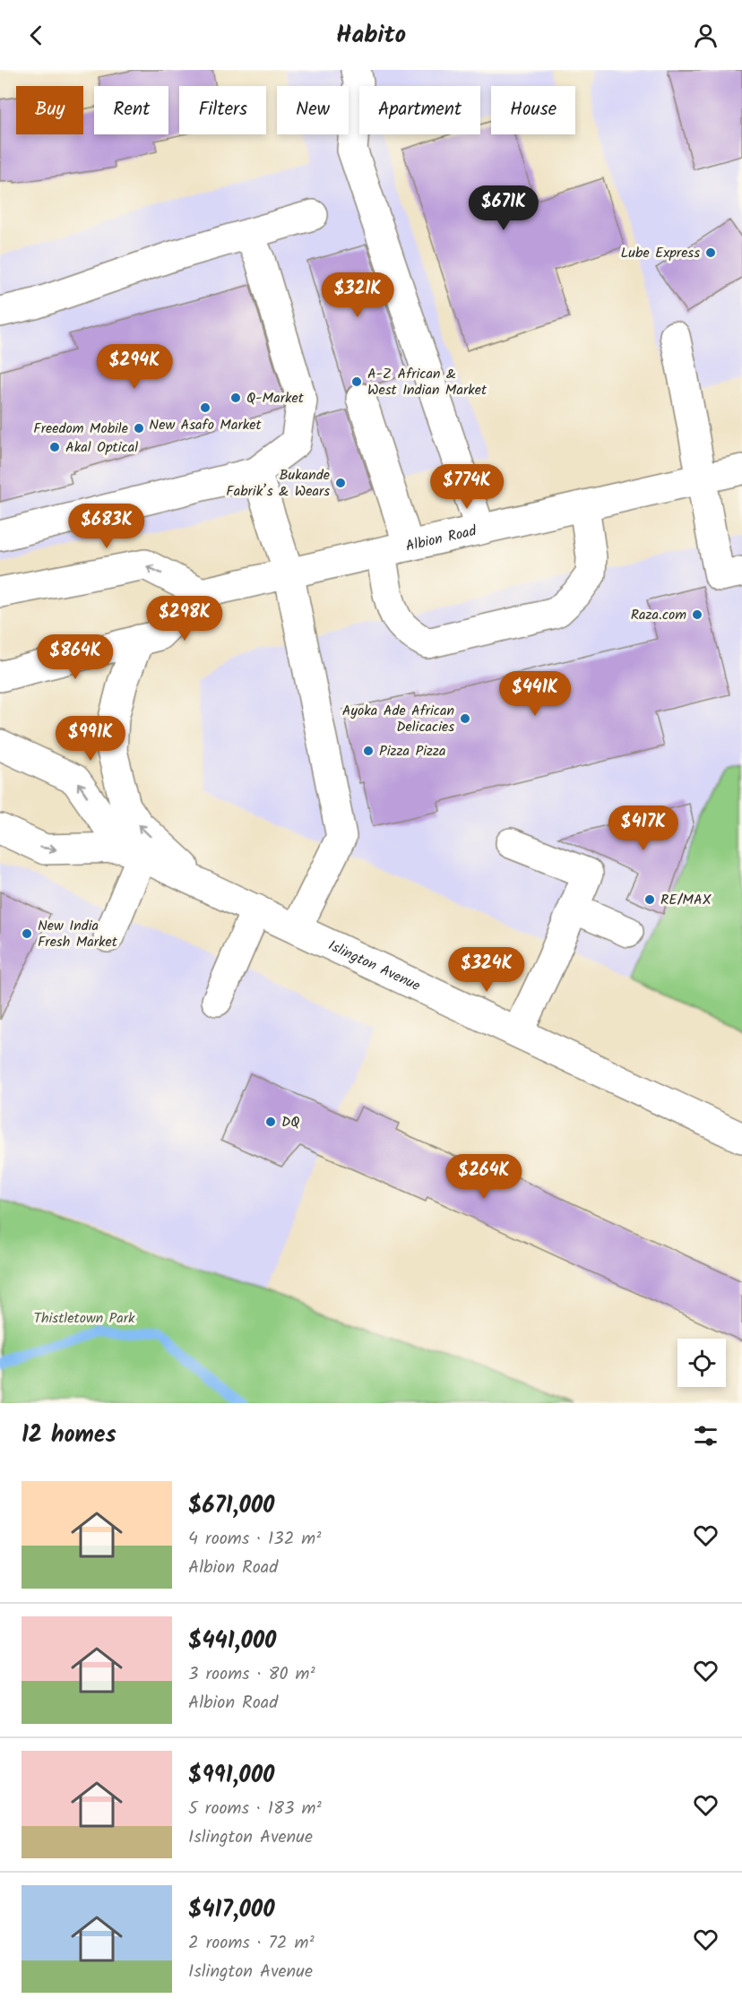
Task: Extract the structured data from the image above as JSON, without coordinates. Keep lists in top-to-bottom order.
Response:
{
  "streets": {
    "main road": ["Albion Road", "Islington Avenue"]
  },
  "parks": ["Thistletown Park"],
  "places": [
    "Lube Express",
    "A-Z African & West Indian Market",
    "Q-Market",
    "New Asafo Market",
    "Freedom Mobile",
    "Akal Optical",
    "Bukande Fabrik’s & Wears",
    "Raza.com",
    "Ayoka Ade African Delicacies",
    "Pizza Pizza",
    "RE/MAX",
    "New India Fresh Market",
    "DQ"
  ],
  "page": {
    "header": "Habito",
    "chip": [
      "Buy",
      "Rent",
      "Filters",
      "New",
      "Apartment",
      "House"
    ],
    "price": [
      "$671K",
      "$321K",
      "$294K",
      "$774K",
      "$683K",
      "$298K",
      "$864K",
      "$441K",
      "$991K",
      "$417K",
      "$324K",
      "$264K"
    ],
    "heading": "12 homes",
    "list": [
      {
        "name": "$671,000",
        "note": "4 rooms · 132 m² · Albion Road"
      },
      {
        "name": "$441,000",
        "note": "3 rooms · 80 m² · Albion Road"
      },
      {
        "name": "$991,000",
        "note": "5 rooms · 183 m² · Islington Avenue"
      },
      {
        "name": "$417,000",
        "note": "2 rooms · 72 m² · Islington Avenue"
      }
    ]
  }
}
